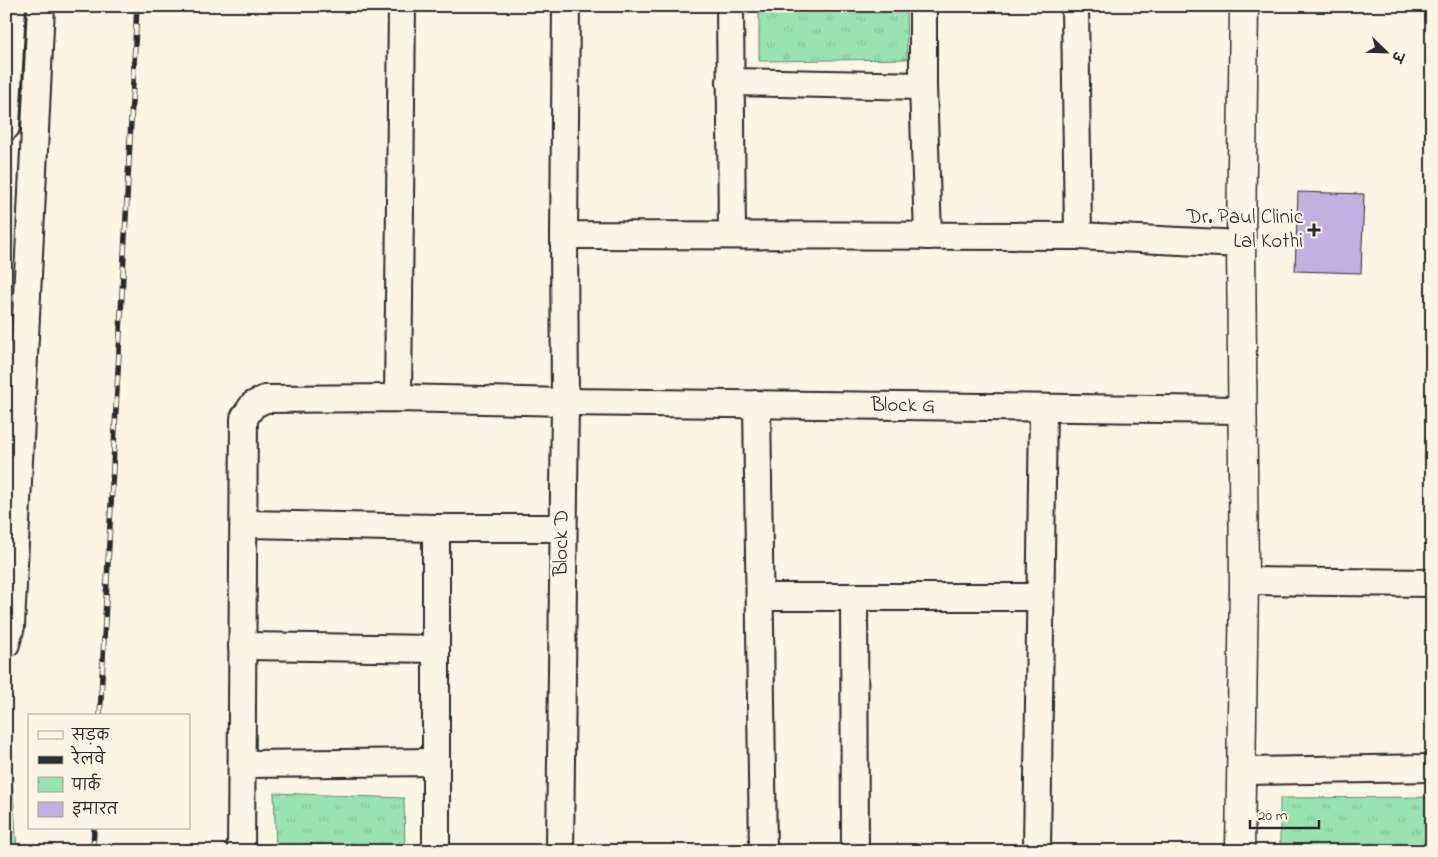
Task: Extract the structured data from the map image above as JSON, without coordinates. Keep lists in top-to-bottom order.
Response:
{
  "streets": {
    "street": ["Block G", "Block D"]
  },
  "crossings": [
    ["Block G", "Block D"]
  ],
  "places": {
    "health": ["Dr. Paul Clinic Lal Kothi"]
  },
  "legend": [
    "सड़क",
    "रेलवे",
    "पार्क",
    "इमारत"
  ],
  "scale_bar": "20 m",
  "north": "bottom right"
}
